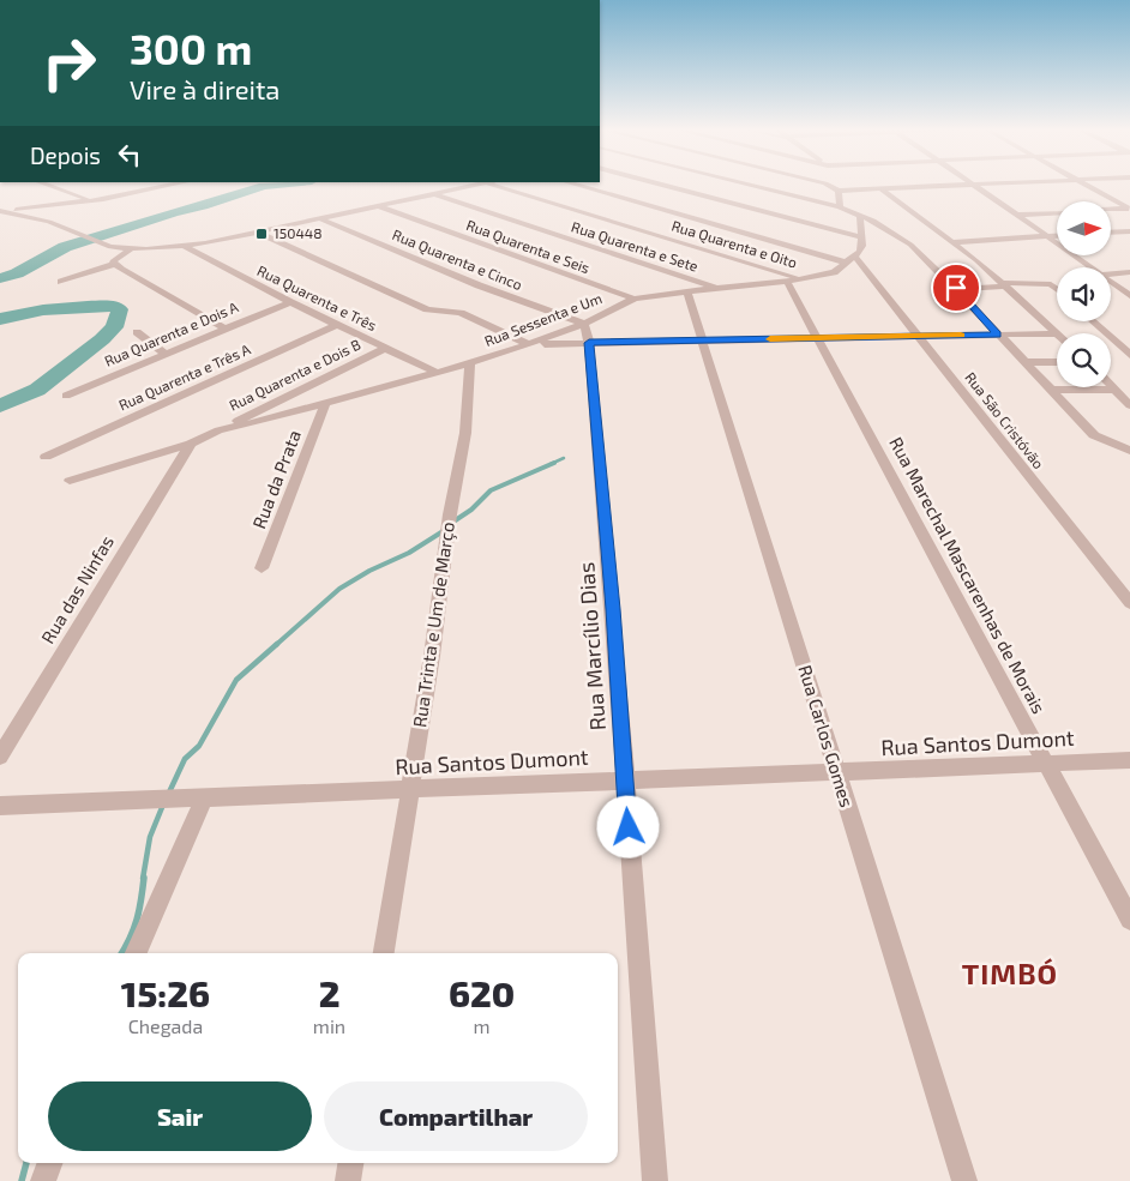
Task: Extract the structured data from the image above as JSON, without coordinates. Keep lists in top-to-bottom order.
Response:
{
  "streets": {
    "street": [
      "Rua Quarenta e Oito",
      "Rua Quarenta e Seis",
      "Rua Quarenta e Sete",
      "Rua Quarenta e Cinco",
      "Rua Quarenta e Três",
      "Rua Sessenta e Um",
      "Rua Quarenta e Dois A",
      "Rua Quarenta e Dois B",
      "Rua Quarenta e Três A",
      "Rua São Cristóvão",
      "Rua da Prata",
      "Rua Marechal Mascarenhas de Morais",
      "Rua das Ninfas",
      "Rua Trinta e Um de Março",
      "Rua Marcílio Dias",
      "Rua Carlos Gomes",
      "Rua Santos Dumont"
    ]
  },
  "crossings": [
    ["Rua Quarenta e Oito", "Rua Sessenta e Um"],
    ["Rua Quarenta e Oito", "Rua Marechal Mascarenhas de Morais"],
    ["Rua Quarenta e Seis", "Rua Sessenta e Um"],
    ["Rua Quarenta e Sete", "Rua Sessenta e Um"],
    ["Rua Quarenta e Cinco", "Rua Sessenta e Um"],
    ["Rua Quarenta e Cinco", "Rua Marcílio Dias"],
    ["Rua Quarenta e Três", "Rua Sessenta e Um"],
    ["Rua Quarenta e Três", "Rua Quarenta e Dois A"],
    ["Rua Quarenta e Três", "Rua Quarenta e Dois B"],
    ["Rua Quarenta e Três", "Rua Quarenta e Três A"],
    ["Rua Sessenta e Um", "Rua Quarenta e Dois B"],
    ["Rua Sessenta e Um", "Rua São Cristóvão"],
    ["Rua Sessenta e Um", "Rua da Prata"],
    ["Rua Sessenta e Um", "Rua Marechal Mascarenhas de Morais"],
    ["Rua Sessenta e Um", "Rua das Ninfas"],
    ["Rua Sessenta e Um", "Rua Trinta e Um de Março"],
    ["Rua Sessenta e Um", "Rua Marcílio Dias"],
    ["Rua Sessenta e Um", "Rua Carlos Gomes"],
    ["Rua Marechal Mascarenhas de Morais", "Rua Santos Dumont"],
    ["Rua Trinta e Um de Março", "Rua Santos Dumont"],
    ["Rua Marcílio Dias", "Rua Santos Dumont"],
    ["Rua Carlos Gomes", "Rua Santos Dumont"]
  ],
  "districts": ["TIMBÓ"],
  "places": {
    "transit": ["150448"]
  },
  "north": "right",
  "page": {
    "turn": ["300 m", "Vire à direita"],
    "then": "Depois",
    "eta": [
      "15:26",
      "Chegada",
      "2",
      "min",
      "620",
      "m"
    ],
    "buttons": ["Sair", "Compartilhar"]
  }
}
